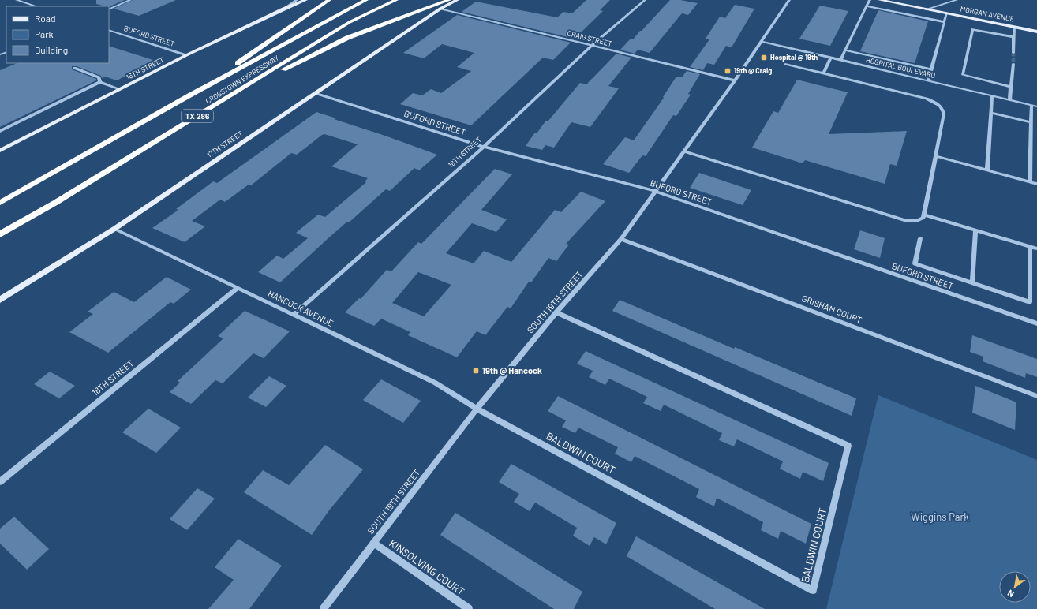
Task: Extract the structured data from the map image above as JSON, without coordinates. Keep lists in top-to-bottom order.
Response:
{
  "streets": {
    "highway": ["CROSSTOWN EXPRESSWAY", "TX 286"],
    "main road": ["MORGAN AVENUE", "16TH STREET", "17TH STREET"],
    "street": [
      "BUFORD STREET",
      "CRAIG STREET",
      "HOSPITAL BOULEVARD",
      "18TH STREET",
      "SOUTH 19TH STREET",
      "HANCOCK AVENUE",
      "GRISHAM COURT",
      "BALDWIN COURT",
      "KINSOLVING COURT"
    ]
  },
  "crossings": [
    ["BUFORD STREET", "16TH STREET"],
    ["BUFORD STREET", "17TH STREET"],
    ["BUFORD STREET", "18TH STREET"],
    ["BUFORD STREET", "SOUTH 19TH STREET"],
    ["CRAIG STREET", "17TH STREET"],
    ["CRAIG STREET", "18TH STREET"],
    ["CRAIG STREET", "SOUTH 19TH STREET"],
    ["HOSPITAL BOULEVARD", "SOUTH 19TH STREET"],
    ["17TH STREET", "HANCOCK AVENUE"],
    ["18TH STREET", "HANCOCK AVENUE"],
    ["SOUTH 19TH STREET", "HANCOCK AVENUE"],
    ["SOUTH 19TH STREET", "GRISHAM COURT"],
    ["SOUTH 19TH STREET", "BALDWIN COURT"],
    ["SOUTH 19TH STREET", "KINSOLVING COURT"],
    ["HANCOCK AVENUE", "BALDWIN COURT"]
  ],
  "parks": ["Wiggins Park"],
  "places": {
    "transit": ["Hospital @ 19th", "19th @ Craig", "19th @ Hancock"]
  },
  "legend": ["Road", "Park", "Building"],
  "north": "bottom left"
}
